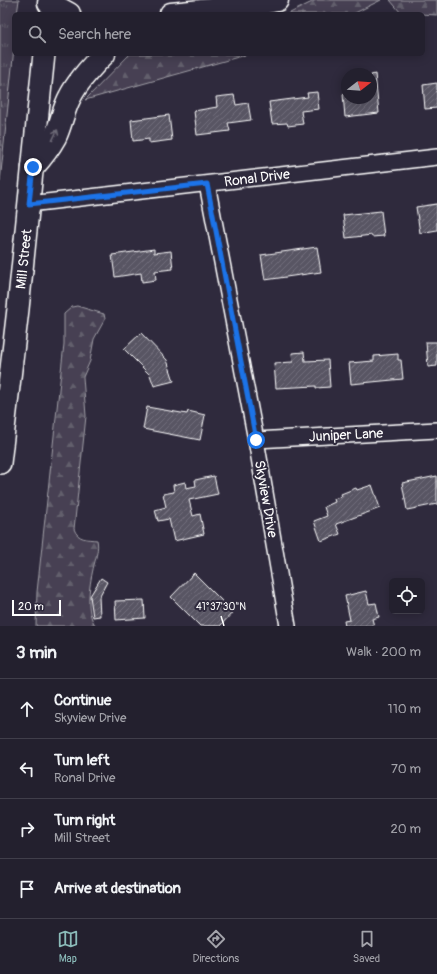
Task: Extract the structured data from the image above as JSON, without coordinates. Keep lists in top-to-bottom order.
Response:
{
  "streets": {
    "main road": ["Mill Street"],
    "street": ["Ronal Drive", "Juniper Lane", "Skyview Drive"]
  },
  "crossings": [
    ["Ronal Drive", "Mill Street"],
    ["Ronal Drive", "Skyview Drive"],
    ["Juniper Lane", "Skyview Drive"]
  ],
  "scale_bar": "20 m",
  "north": "right",
  "page": {
    "search": "Search here",
    "scale": "20 m",
    "heading": ["3 min", "Walk · 200 m"],
    "list": [
      ["Continue", "Skyview Drive", "110 m"],
      ["Turn left", "Ronal Drive", "70 m"],
      ["Turn right", "Mill Street", "20 m"],
      "Arrive at destination"
    ],
    "nav": ["Map", "Directions", "Saved"]
  },
  "coordinates": ["41°37'30\"N"]
}
